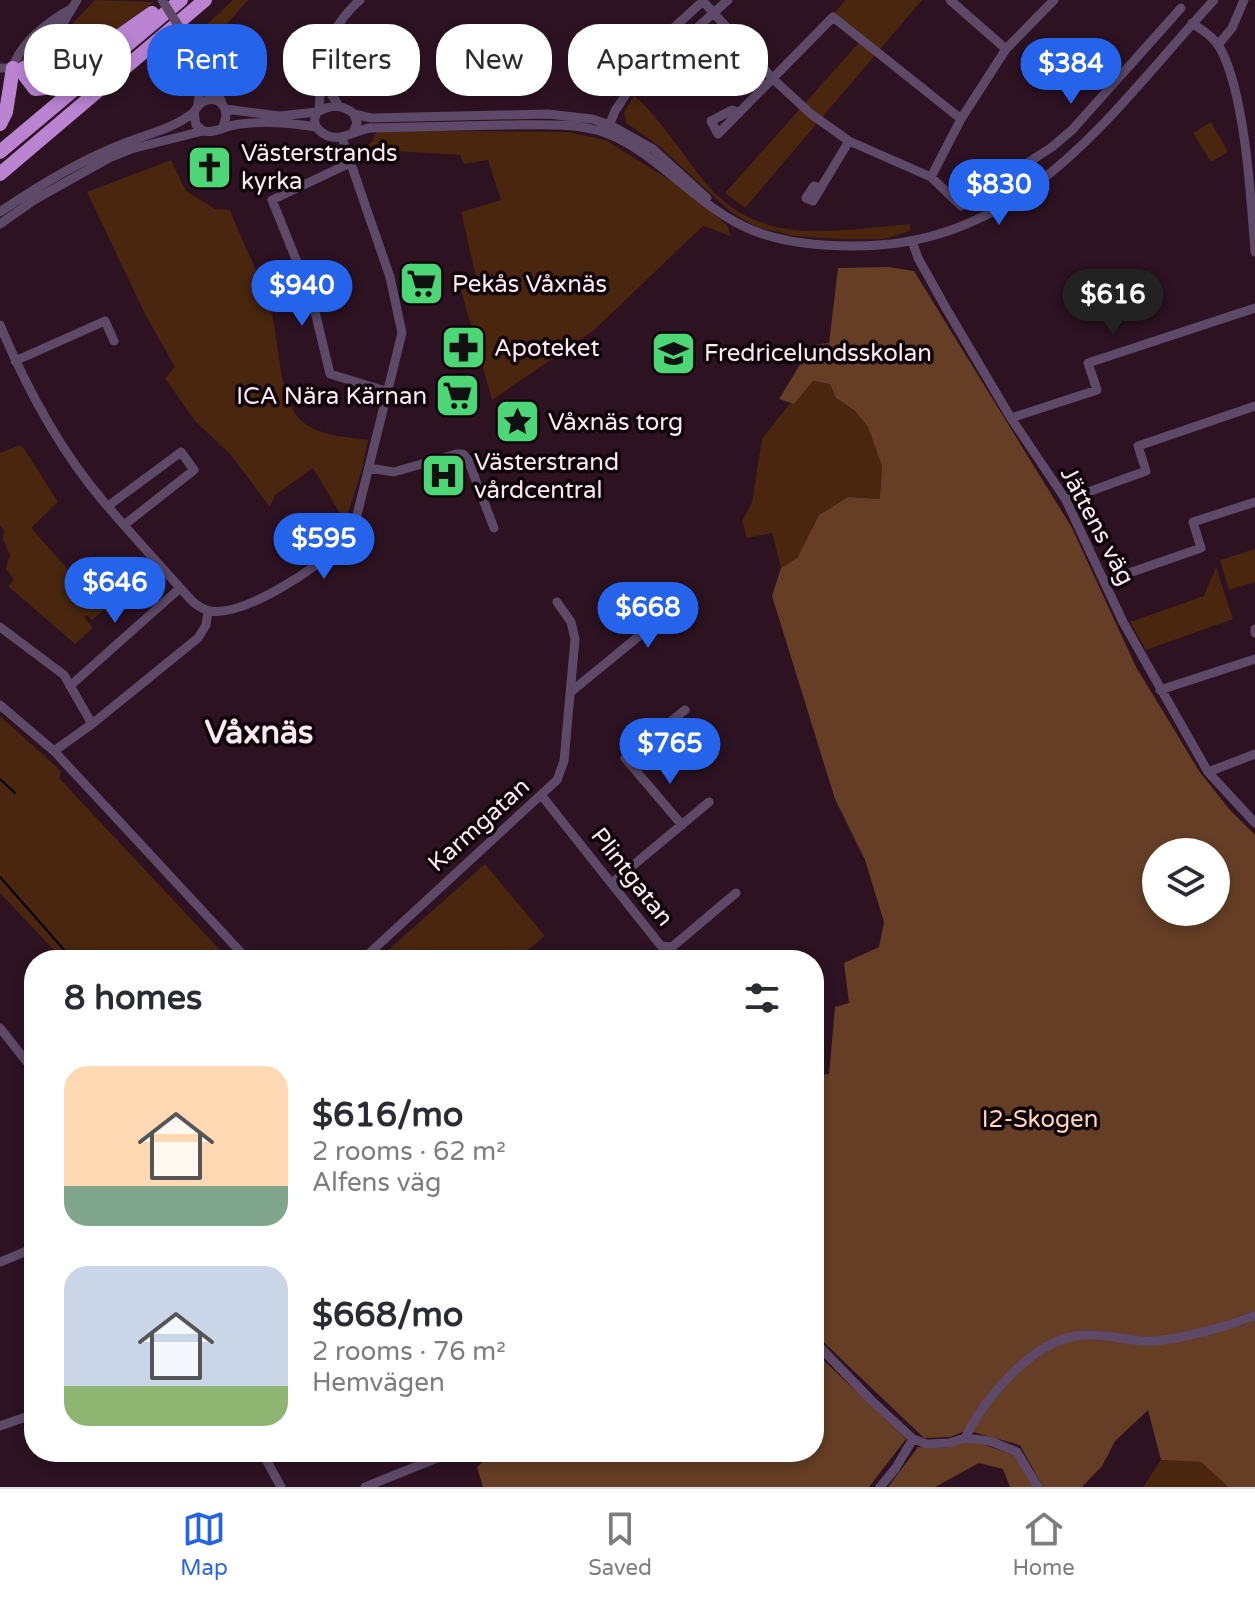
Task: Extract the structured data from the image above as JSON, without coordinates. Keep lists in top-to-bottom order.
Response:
{
  "streets": {
    "street": ["Jättens väg", "Karmgatan", "Plintgatan"]
  },
  "crossings": [
    ["Karmgatan", "Plintgatan"]
  ],
  "districts": ["Våxnäs"],
  "parks": ["I2-Skogen"],
  "places": {
    "church": ["Västerstrands kyrka"],
    "supermarket": ["Pekås Våxnäs", "ICA Nära Kärnan"],
    "pharmacy": ["Apoteket"],
    "school or university": ["Fredricelundsskolan"],
    "place": ["Våxnäs torg"],
    "hospital": ["Västerstrand vårdcentral"]
  },
  "page": {
    "chip": [
      "Buy",
      "Rent",
      "Filters",
      "New",
      "Apartment"
    ],
    "price": [
      "$384",
      "$830",
      "$940",
      "$616",
      "$595",
      "$646",
      "$668",
      "$765"
    ],
    "heading": "8 homes",
    "list": [
      {
        "name": "$616/mo",
        "note": "2 rooms · 62 m² · Alfens väg"
      },
      {
        "name": "$668/mo",
        "note": "2 rooms · 76 m² · Hemvägen"
      }
    ],
    "tabs": ["Map", "Saved", "Home"]
  }
}
